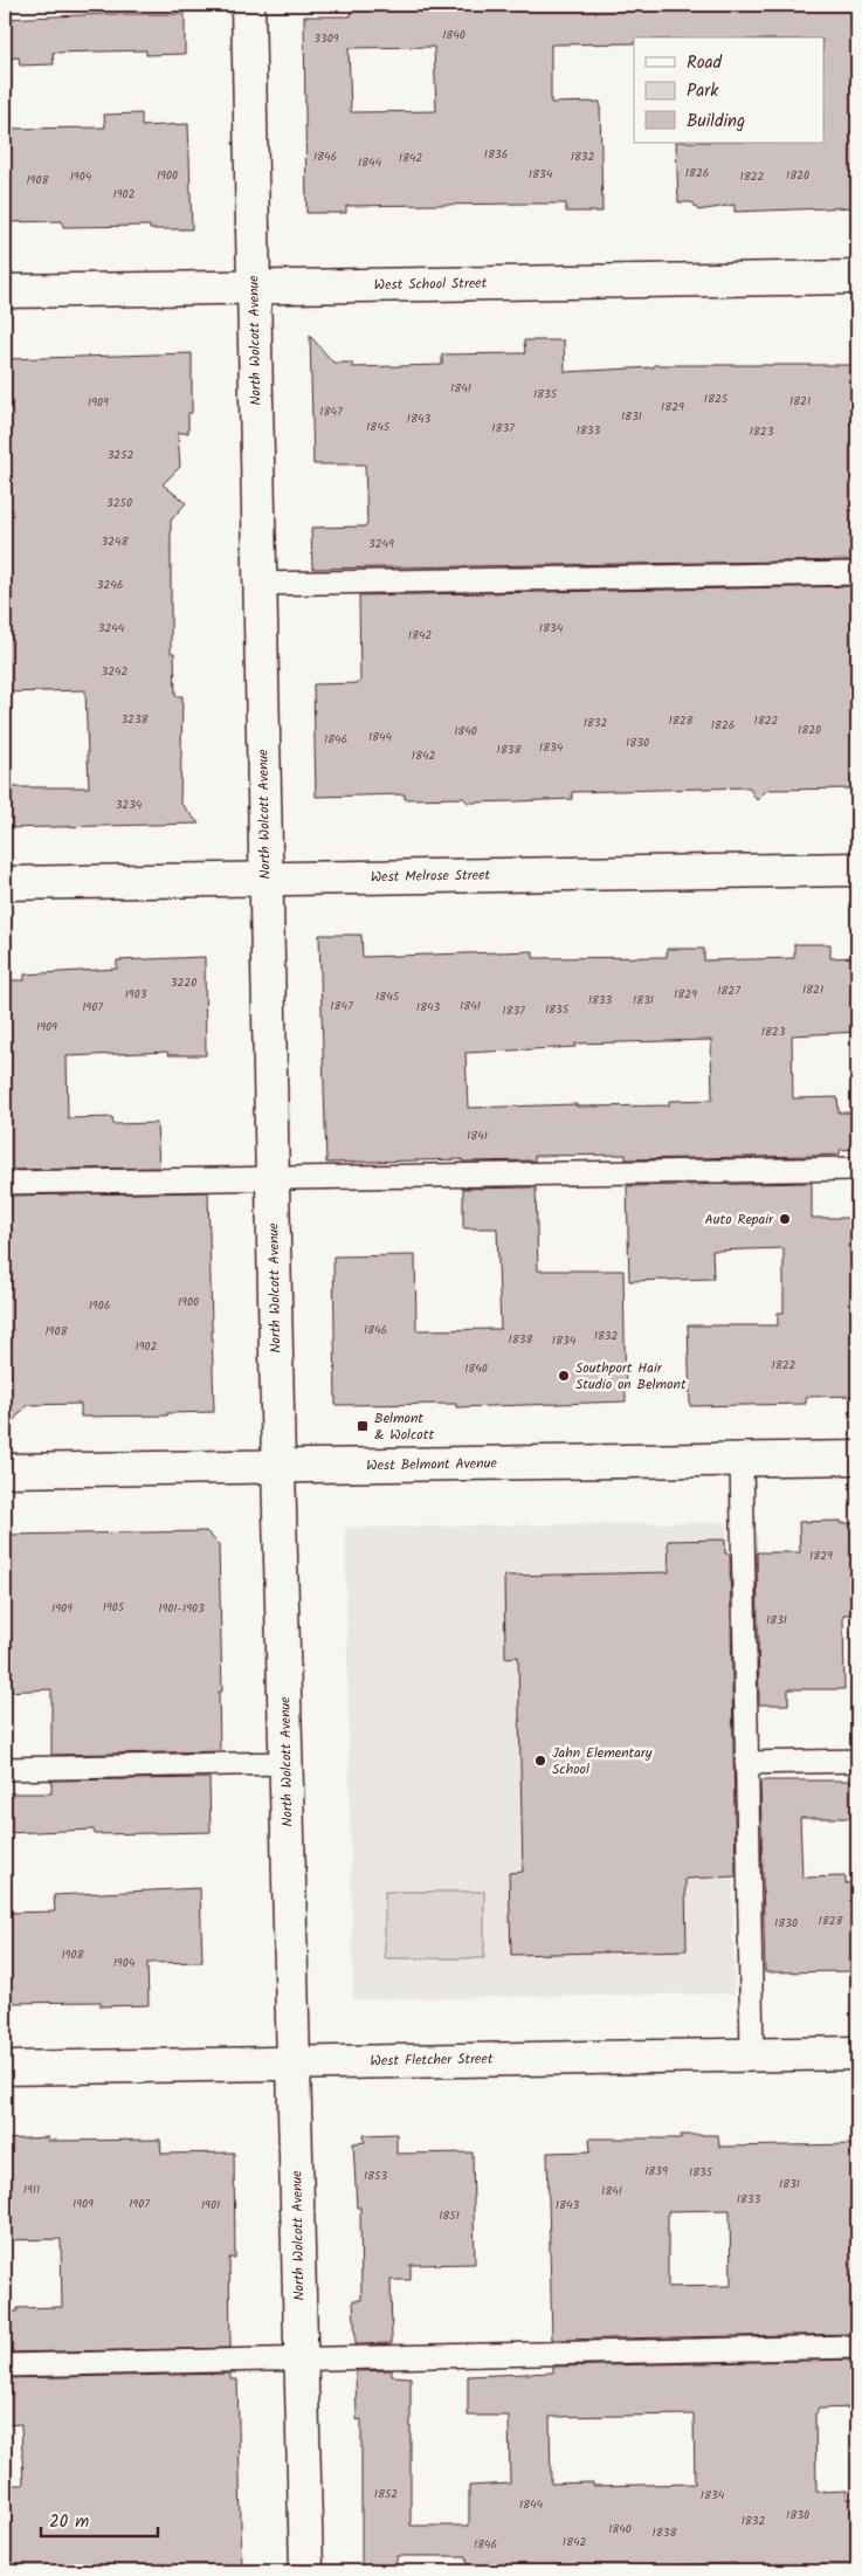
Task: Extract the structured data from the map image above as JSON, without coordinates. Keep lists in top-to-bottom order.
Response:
{
  "streets": {
    "street": [
      "West School Street",
      "North Wolcott Avenue",
      "West Melrose Street",
      "West Belmont Avenue",
      "West Fletcher Street"
    ]
  },
  "crossings": [
    ["West School Street", "North Wolcott Avenue"],
    ["North Wolcott Avenue", "West Melrose Street"],
    ["North Wolcott Avenue", "West Belmont Avenue"],
    ["North Wolcott Avenue", "West Fletcher Street"]
  ],
  "places": {
    "other": ["Auto Repair", "Southport Hair Studio on Belmont", "Jahn Elementary School"],
    "transit": ["Belmont & Wolcott"]
  },
  "house_numbers": [
    "1840",
    "3309",
    "1836",
    "1846",
    "1832",
    "1842",
    "1844",
    "1826",
    "1834",
    "1900",
    "1820",
    "1904",
    "1822",
    "1908",
    "1902",
    "1841",
    "1835",
    "1825",
    "1821",
    "1909",
    "1829",
    "1847",
    "1831",
    "1843",
    "1845",
    "1837",
    "1833",
    "1823",
    "3252",
    "3250",
    "3248",
    "3249",
    "3246",
    "3244",
    "1834",
    "1842",
    "3242",
    "3238",
    "1828",
    "1822",
    "1832",
    "1826",
    "1820",
    "1840",
    "1844",
    "1846",
    "1830",
    "1834",
    "1838",
    "1842",
    "3234",
    "3220",
    "1821",
    "1827",
    "1903",
    "1829",
    "1845",
    "1833",
    "1831",
    "1847",
    "1841",
    "1907",
    "1843",
    "1835",
    "1837",
    "1909",
    "1823",
    "1841",
    "1900",
    "1906",
    "1846",
    "1908",
    "1832",
    "1838",
    "1834",
    "1902",
    "1822",
    "1840",
    "1829",
    "1905",
    "1909",
    "1901-1903",
    "1831",
    "1828",
    "1830",
    "1908",
    "1904",
    "1839",
    "1835",
    "1853",
    "1831",
    "1911",
    "1841",
    "1833",
    "1909",
    "1907",
    "1901",
    "1843",
    "1851",
    "1852",
    "1834",
    "1844",
    "1830",
    "1832",
    "1840",
    "1838",
    "1842",
    "1846"
  ],
  "legend": ["Road", "Park", "Building"],
  "scale_bar": "20 m"
}
